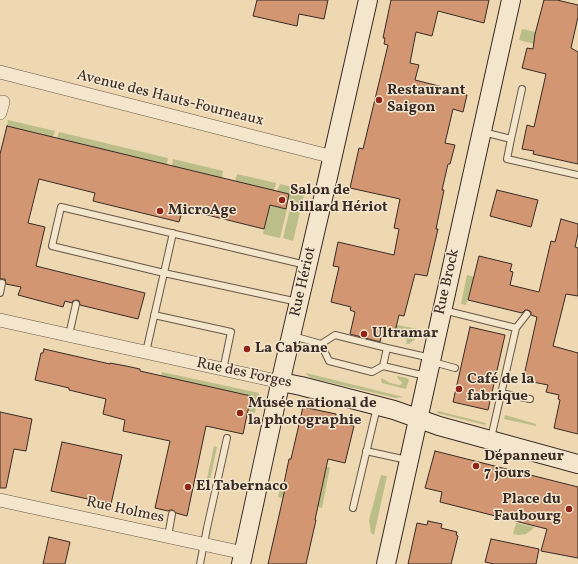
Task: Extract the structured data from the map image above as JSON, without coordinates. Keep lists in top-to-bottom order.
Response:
{
  "streets": {
    "street": [
      "Avenue des Hauts-Fourneaux",
      "Rue Hériot",
      "Rue Brock",
      "Rue des Forges",
      "Rue Holmes"
    ]
  },
  "crossings": [
    ["Avenue des Hauts-Fourneaux", "Rue Hériot"],
    ["Rue Hériot", "Rue des Forges"],
    ["Rue Hériot", "Rue Holmes"],
    ["Rue Brock", "Rue des Forges"]
  ],
  "places": [
    "Restaurant Saigon",
    "Salon de billard Hériot",
    "MicroAge",
    "Ultramar",
    "La Cabane",
    "Café de la fabrique",
    "Musée national de la photographie",
    "Dépanneur 7 jours",
    "El Tabernaco",
    "Place du Faubourg"
  ]
}
